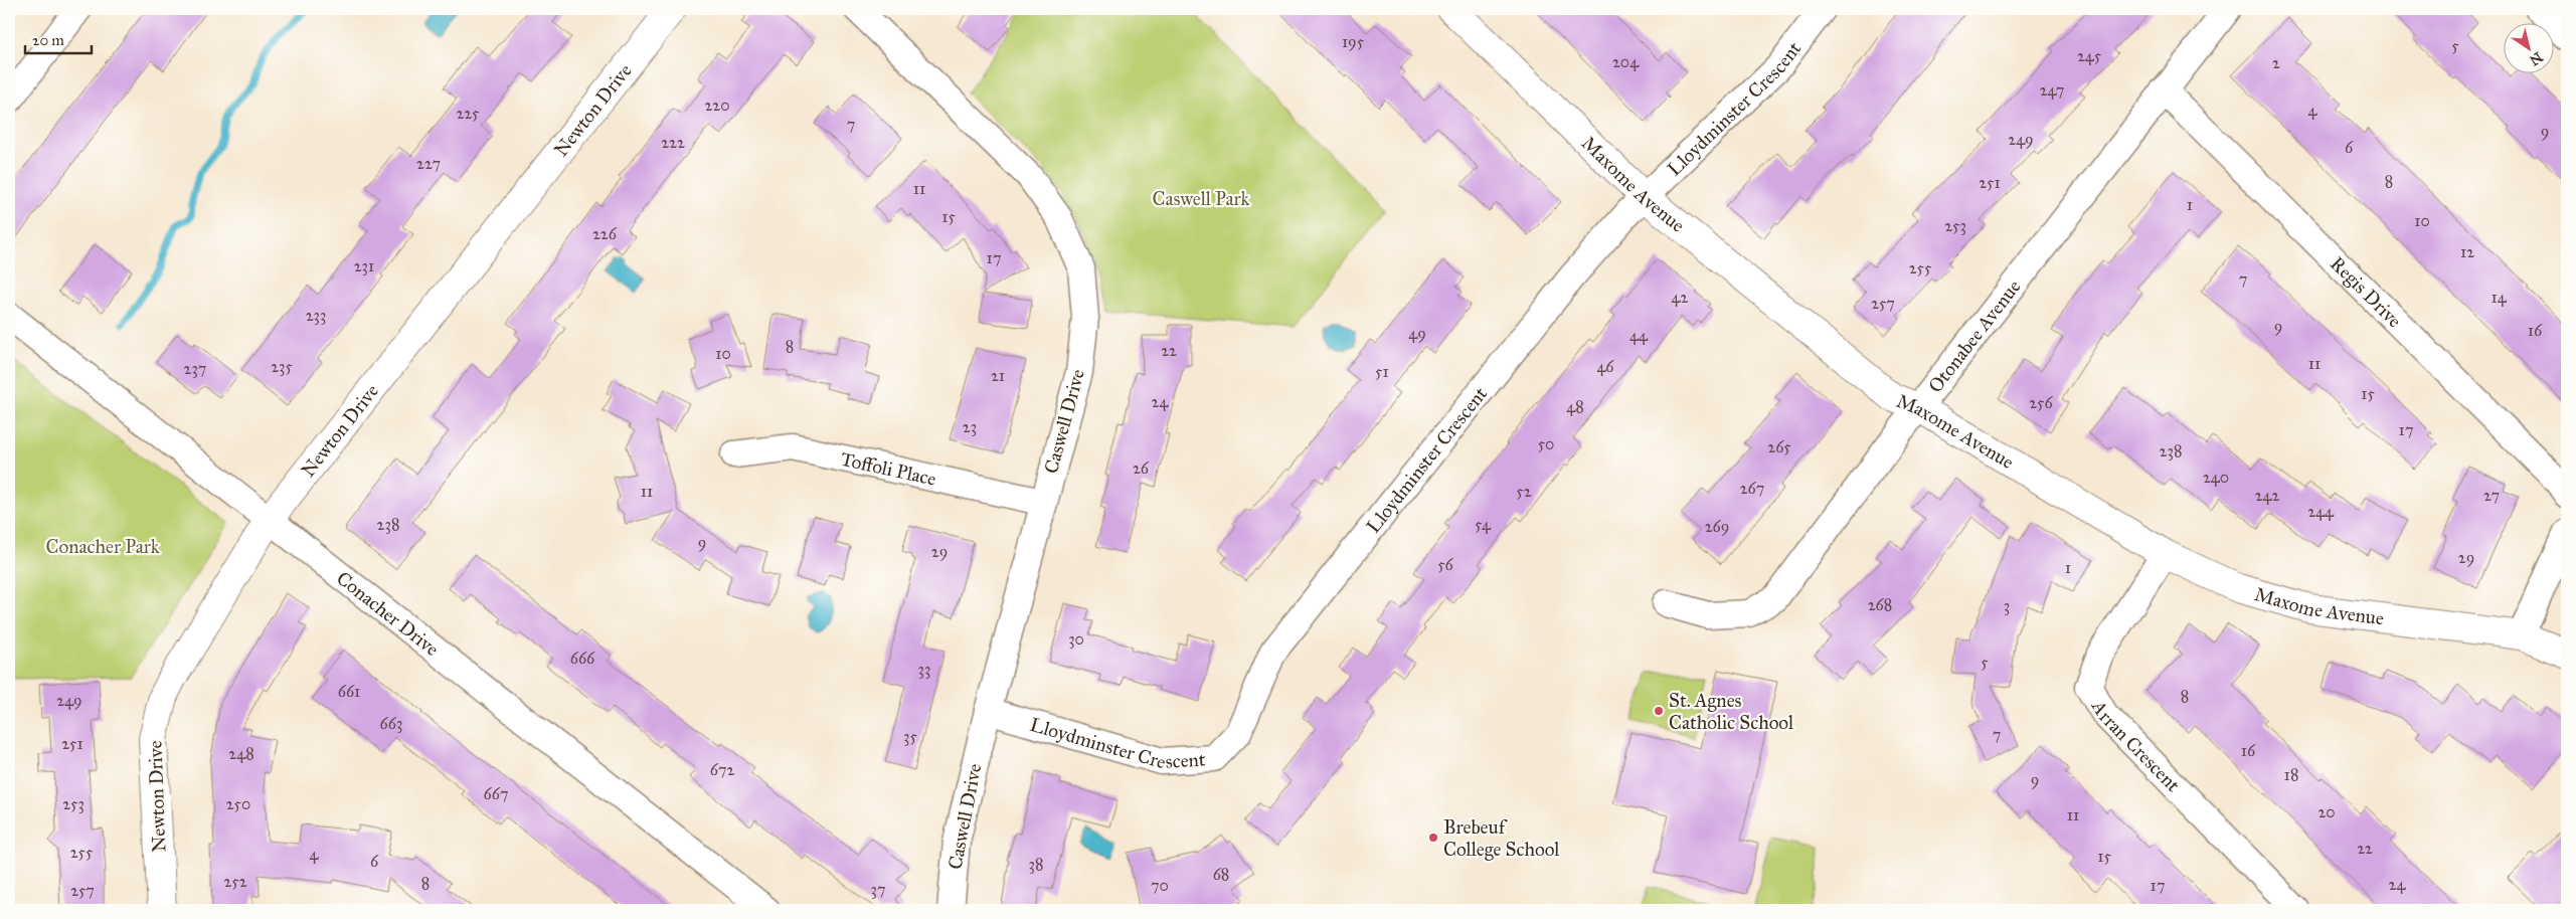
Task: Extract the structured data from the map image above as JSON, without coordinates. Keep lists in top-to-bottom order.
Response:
{
  "streets": {
    "street": [
      "Lloydminster Crescent",
      "Newton Drive",
      "Maxome Avenue",
      "Regis Drive",
      "Otonabee Avenue",
      "Caswell Drive",
      "Toffoli Place",
      "Conacher Drive",
      "Arran Crescent"
    ]
  },
  "crossings": [
    ["Lloydminster Crescent", "Maxome Avenue"],
    ["Lloydminster Crescent", "Caswell Drive"],
    ["Newton Drive", "Conacher Drive"],
    ["Maxome Avenue", "Otonabee Avenue"],
    ["Maxome Avenue", "Arran Crescent"],
    ["Regis Drive", "Otonabee Avenue"],
    ["Caswell Drive", "Toffoli Place"]
  ],
  "parks": ["Caswell Park", "Conacher Park"],
  "places": ["St. Agnes Catholic School", "Brebeuf College School"],
  "house_numbers": [
    "195",
    "5",
    "245",
    "204",
    "2",
    "247",
    "220",
    "4",
    "225",
    "7",
    "9",
    "249",
    "222",
    "6",
    "227",
    "8",
    "251",
    "11",
    "1",
    "15",
    "10",
    "253",
    "226",
    "12",
    "17",
    "231",
    "255",
    "7",
    "42",
    "14",
    "257",
    "233",
    "9",
    "16",
    "49",
    "44",
    "8",
    "22",
    "10",
    "11",
    "235",
    "46",
    "237",
    "51",
    "21",
    "15",
    "24",
    "256",
    "48",
    "23",
    "17",
    "50",
    "265",
    "238",
    "26",
    "240",
    "267",
    "11",
    "52",
    "242",
    "27",
    "244",
    "238",
    "54",
    "269",
    "9",
    "29",
    "29",
    "56",
    "1",
    "268",
    "3",
    "30",
    "666",
    "5",
    "33",
    "661",
    "8",
    "249",
    "663",
    "7",
    "35",
    "251",
    "16",
    "248",
    "672",
    "18",
    "9",
    "667",
    "253",
    "250",
    "20",
    "11",
    "22",
    "255",
    "4",
    "15",
    "6",
    "38",
    "68",
    "252",
    "8",
    "24",
    "70",
    "17",
    "37",
    "257"
  ],
  "scale_bar": "20 m",
  "north": "bottom right"
}
